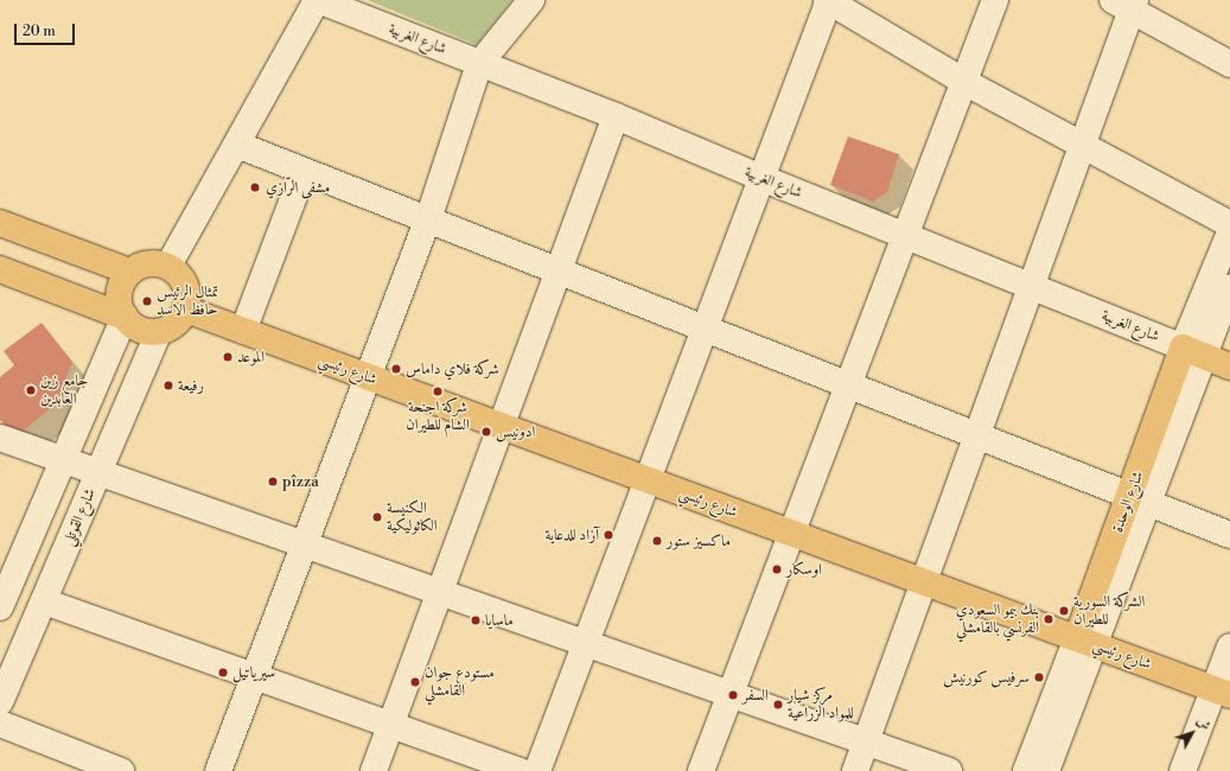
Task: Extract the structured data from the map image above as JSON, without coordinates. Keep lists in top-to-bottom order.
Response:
{
  "streets": {
    "highway": ["شارع الغربية", "شارع رئيسي", "شارع الوحدة"],
    "street": ["شارع القوتلي"]
  },
  "crossings": [
    ["شارع الغربية", "شارع الوحدة"],
    ["شارع رئيسي", "شارع الوحدة"],
    ["شارع رئيسي", "شارع القوتلي"]
  ],
  "places": [
    "مشفى الرّازي",
    "تمثال الرئيس حافظ الاسد",
    "الموعد",
    "شركة فلاي داماس",
    "رفيعة",
    "جامع زين العابدين",
    "شركة اجنحة الشام للطيران",
    "ادونيس",
    "pîzza",
    "الكنيسة الكاثوليكية",
    "آزاد للدعاية",
    "ماكسيز ستور",
    "اوسكار",
    "الشركة السورية للطيران",
    "بنك بيمو السعودي الفرنسي بالقامشلي",
    "ماسايا",
    "سيرياتيل",
    "سرفيس كورنيش",
    "مستودع جوان القامشلي",
    "السفر",
    "مركز شيار للمواد الزراعية"
  ],
  "scale_bar": "20 m",
  "north": "top right"
}
